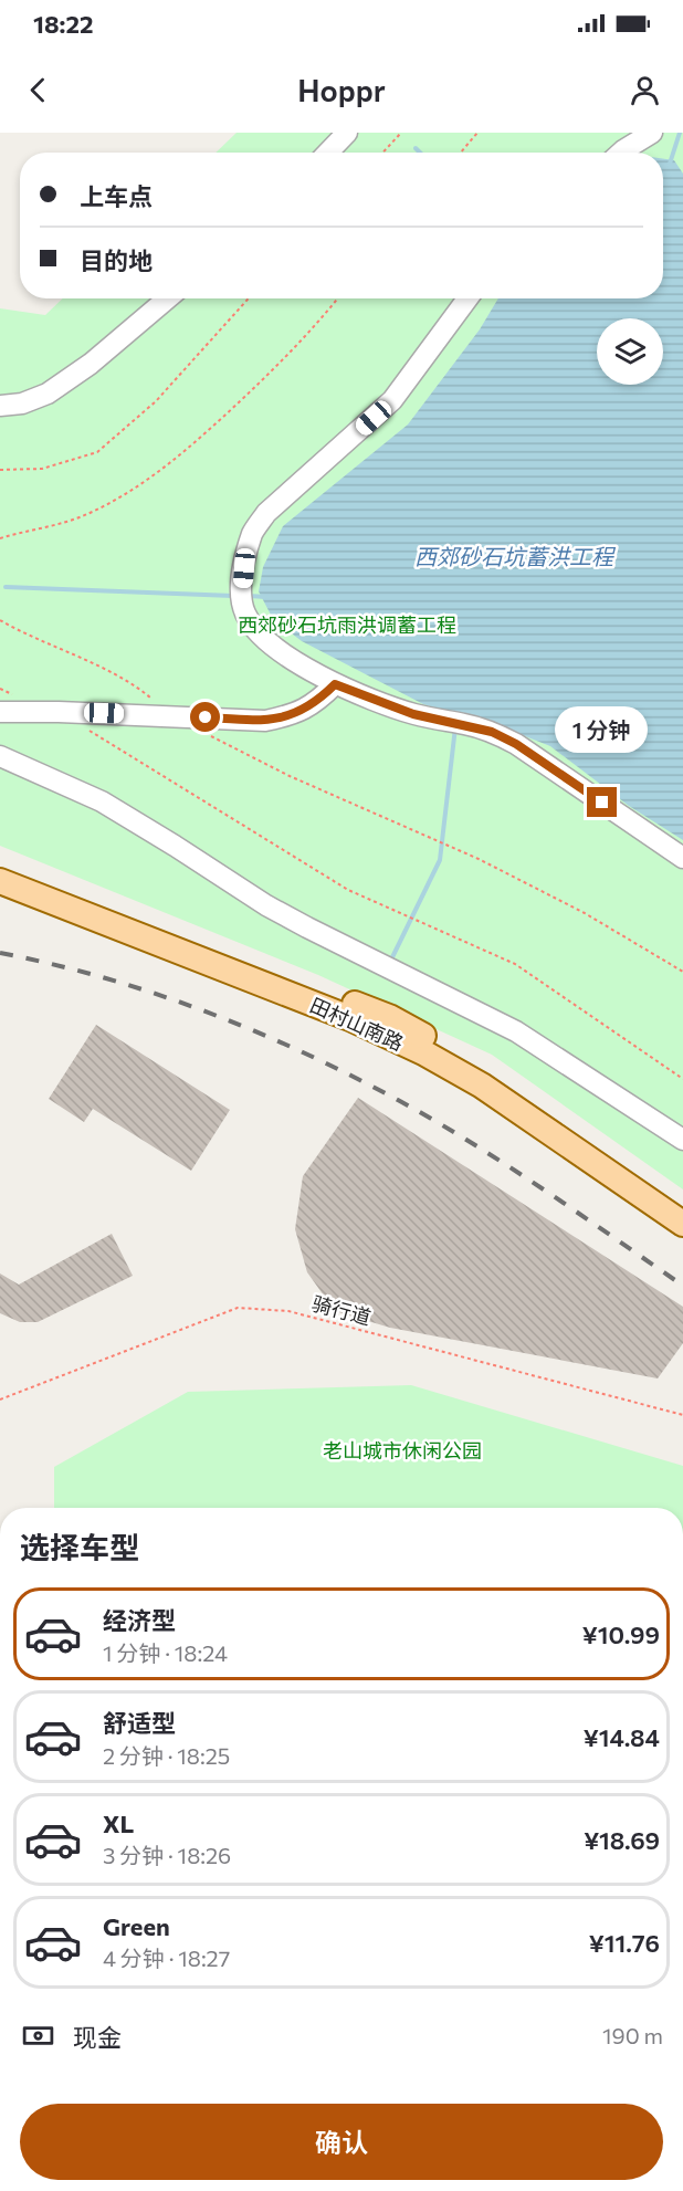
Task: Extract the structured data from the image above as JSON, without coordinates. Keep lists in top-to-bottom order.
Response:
{
  "streets": {
    "main road": ["田村山南路"],
    "path": ["骑行道"]
  },
  "water": ["西郊砂石坑蓄洪工程"],
  "parks": ["西郊砂石坑雨洪调蓄工程", "老山城市休闲公园"],
  "page": {
    "status": "18:22",
    "header": "Hoppr",
    "banner": ["上车点", "目的地"],
    "bubble": "1 分钟",
    "heading": "选择车型",
    "list": [
      {
        "name": "经济型",
        "note": "1 分钟 · 18:24",
        "value": "¥10.99"
      },
      {
        "name": "舒适型",
        "note": "2 分钟 · 18:25",
        "value": "¥14.84"
      },
      {
        "name": "XL",
        "note": "3 分钟 · 18:26",
        "value": "¥18.69"
      },
      {
        "name": "Green",
        "note": "4 分钟 · 18:27",
        "value": "¥11.76"
      }
    ],
    "pay": ["现金", "190 m"],
    "buttons": "确认"
  }
}
